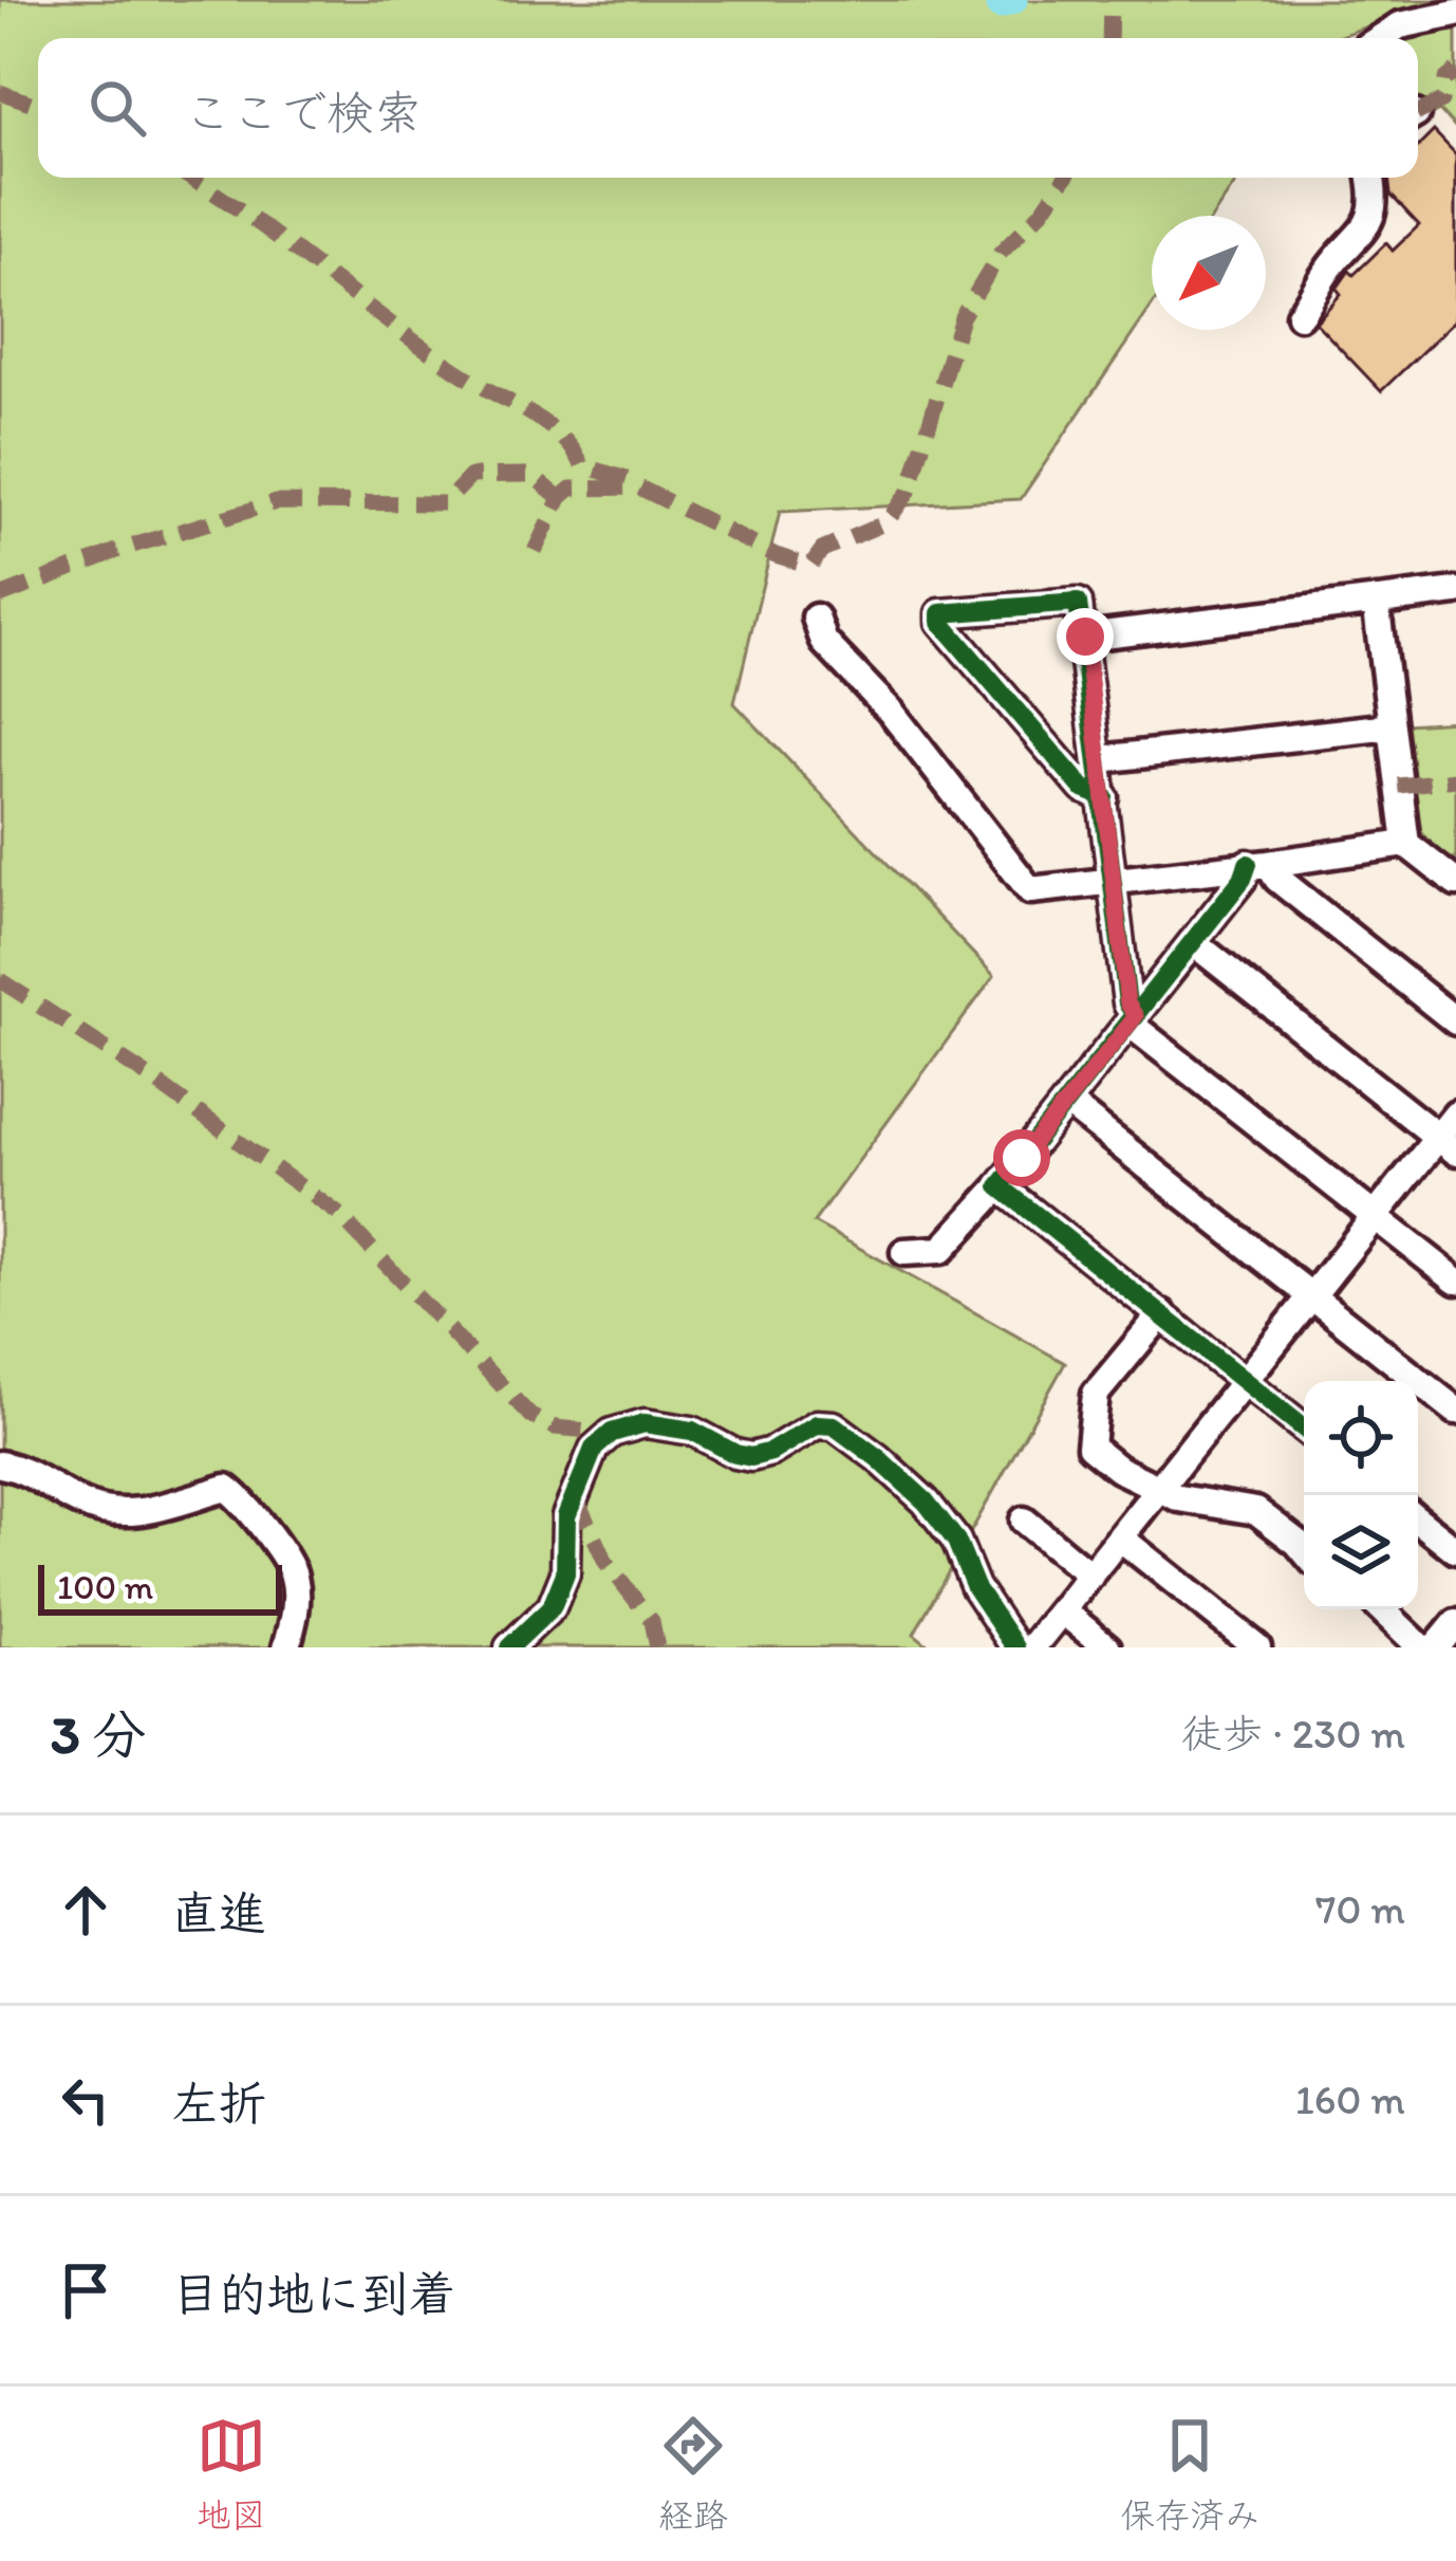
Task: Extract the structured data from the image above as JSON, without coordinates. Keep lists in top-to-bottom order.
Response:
{
  "scale_bar": "100 m",
  "north": "bottom left",
  "page": {
    "search": "ここで検索",
    "scale": "100 m",
    "heading": ["3 分", "徒歩 · 230 m"],
    "list": [
      ["直進", "70 m"],
      ["左折", "160 m"],
      "目的地に到着"
    ],
    "nav": ["地図", "経路", "保存済み"]
  }
}
